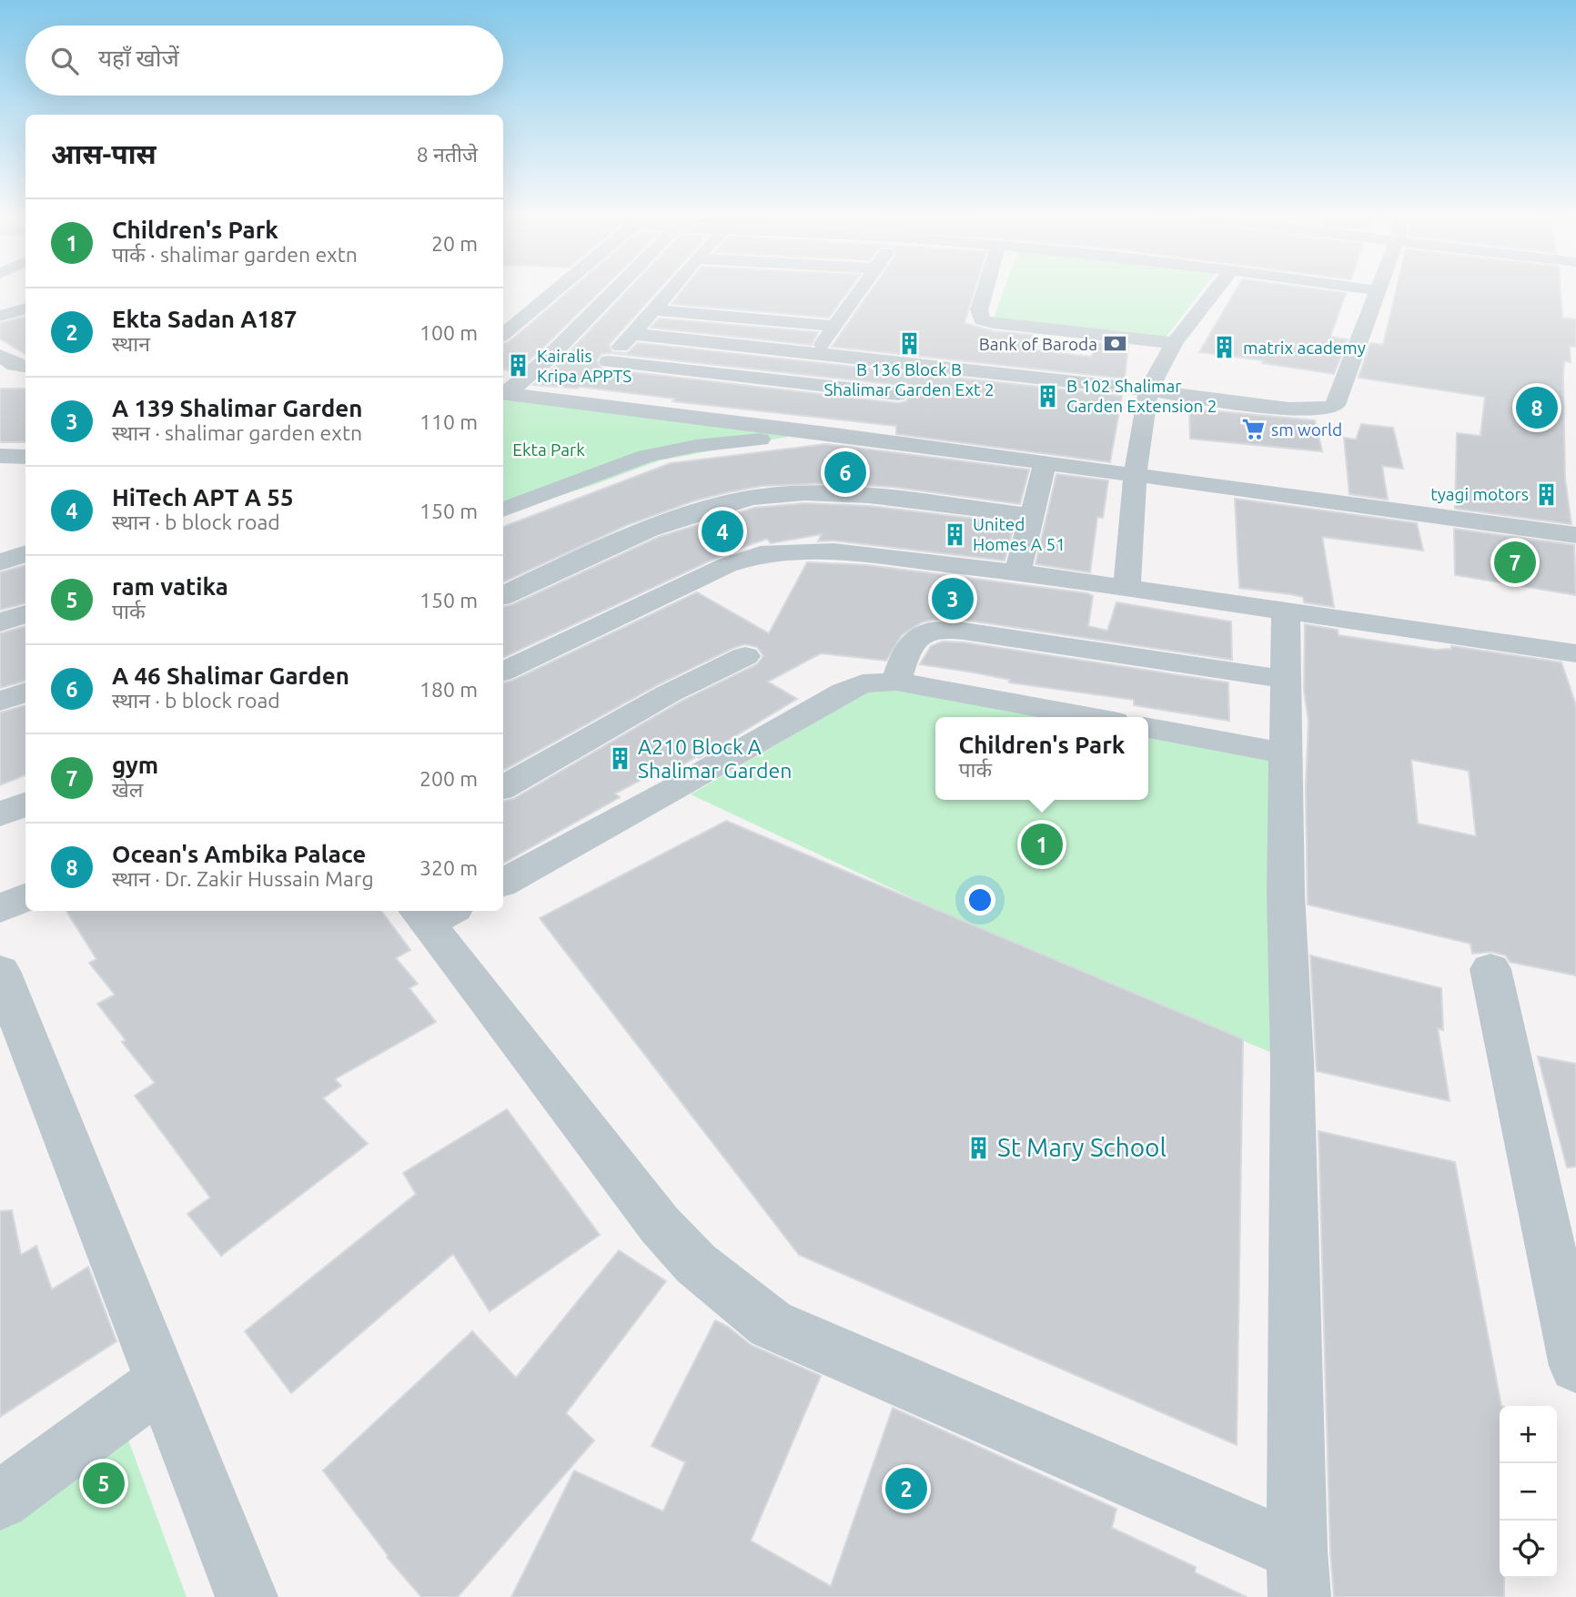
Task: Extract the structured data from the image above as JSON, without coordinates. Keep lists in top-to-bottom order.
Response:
{
  "parks": ["Ekta Park"],
  "places": {
    "building": [
      "B 136 Block B Shalimar Garden Ext 2",
      "matrix academy",
      "Kairalis Kripa APPTS",
      "B 102 Shalimar Garden Extension 2",
      "tyagi motors",
      "United Homes A 51",
      "A210 Block A Shalimar Garden",
      "St Mary School"
    ],
    "bank": ["Bank of Baroda"],
    "supermarket": ["sm world"]
  },
  "page": {
    "search": "यहाँ खोजें",
    "heading": ["आस-पास", "8 नतीजे"],
    "list": [
      {
        "mark": "1",
        "name": "Children's Park",
        "note": "पार्क · shalimar garden extn",
        "value": "20 m"
      },
      {
        "mark": "2",
        "name": "Ekta Sadan A187",
        "note": "स्थान",
        "value": "100 m"
      },
      {
        "mark": "3",
        "name": "A 139 Shalimar Garden",
        "note": "स्थान · shalimar garden extn",
        "value": "110 m"
      },
      {
        "mark": "4",
        "name": "HiTech APT A 55",
        "note": "स्थान · b block road",
        "value": "150 m"
      },
      {
        "mark": "5",
        "name": "ram vatika",
        "note": "पार्क",
        "value": "150 m"
      },
      {
        "mark": "6",
        "name": "A 46 Shalimar Garden",
        "note": "स्थान · b block road",
        "value": "180 m"
      },
      {
        "mark": "7",
        "name": "gym",
        "note": "खेल",
        "value": "200 m"
      },
      {
        "mark": "8",
        "name": "Ocean's Ambika Palace",
        "note": "स्थान · Dr. Zakir Hussain Marg",
        "value": "320 m"
      }
    ],
    "pins": [
      "8",
      "6",
      "4",
      "7",
      "3",
      "1",
      "5",
      "2"
    ],
    "popup": ["Children's Park", "पार्क"],
    "map_buttons": ["+", "−"]
  }
}
